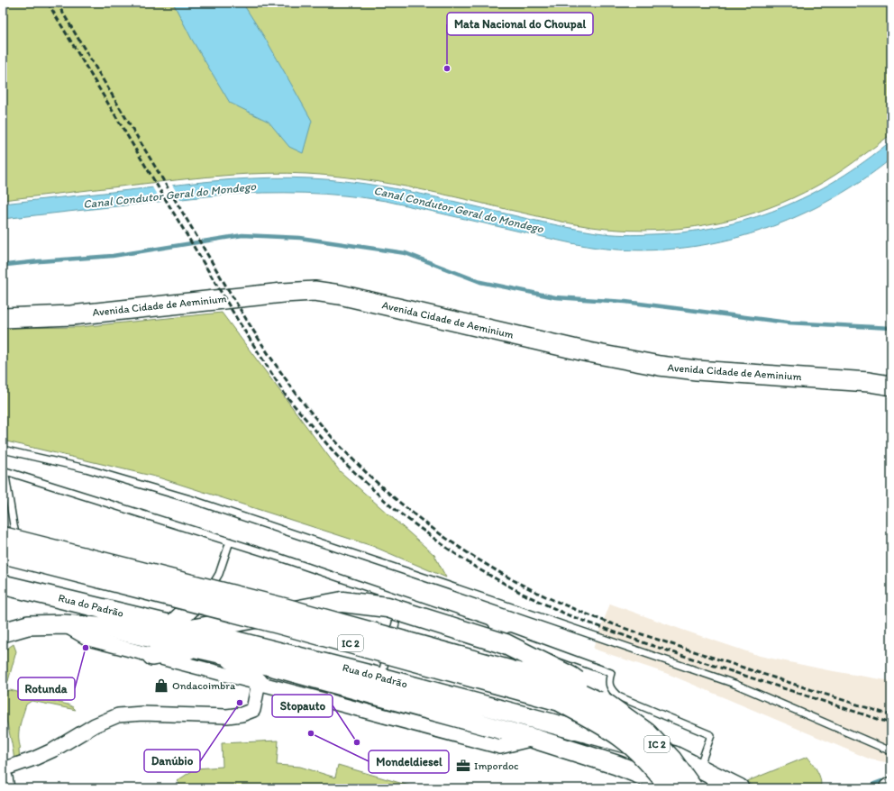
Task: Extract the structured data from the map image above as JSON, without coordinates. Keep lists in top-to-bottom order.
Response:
{
  "streets": {
    "highway": ["IC 2"],
    "main road": ["Avenida Cidade de Aeminium", "Rua do Padrão"]
  },
  "water": ["Canal Condutor Geral do Mondego"],
  "places": {
    "other": [
      "Mata Nacional do Choupal",
      "Rotunda",
      "Danúbio",
      "Mondeldiesel",
      "Stopauto"
    ],
    "shop": ["Ondacoimbra"],
    "office": ["Impordoc"]
  }
}
